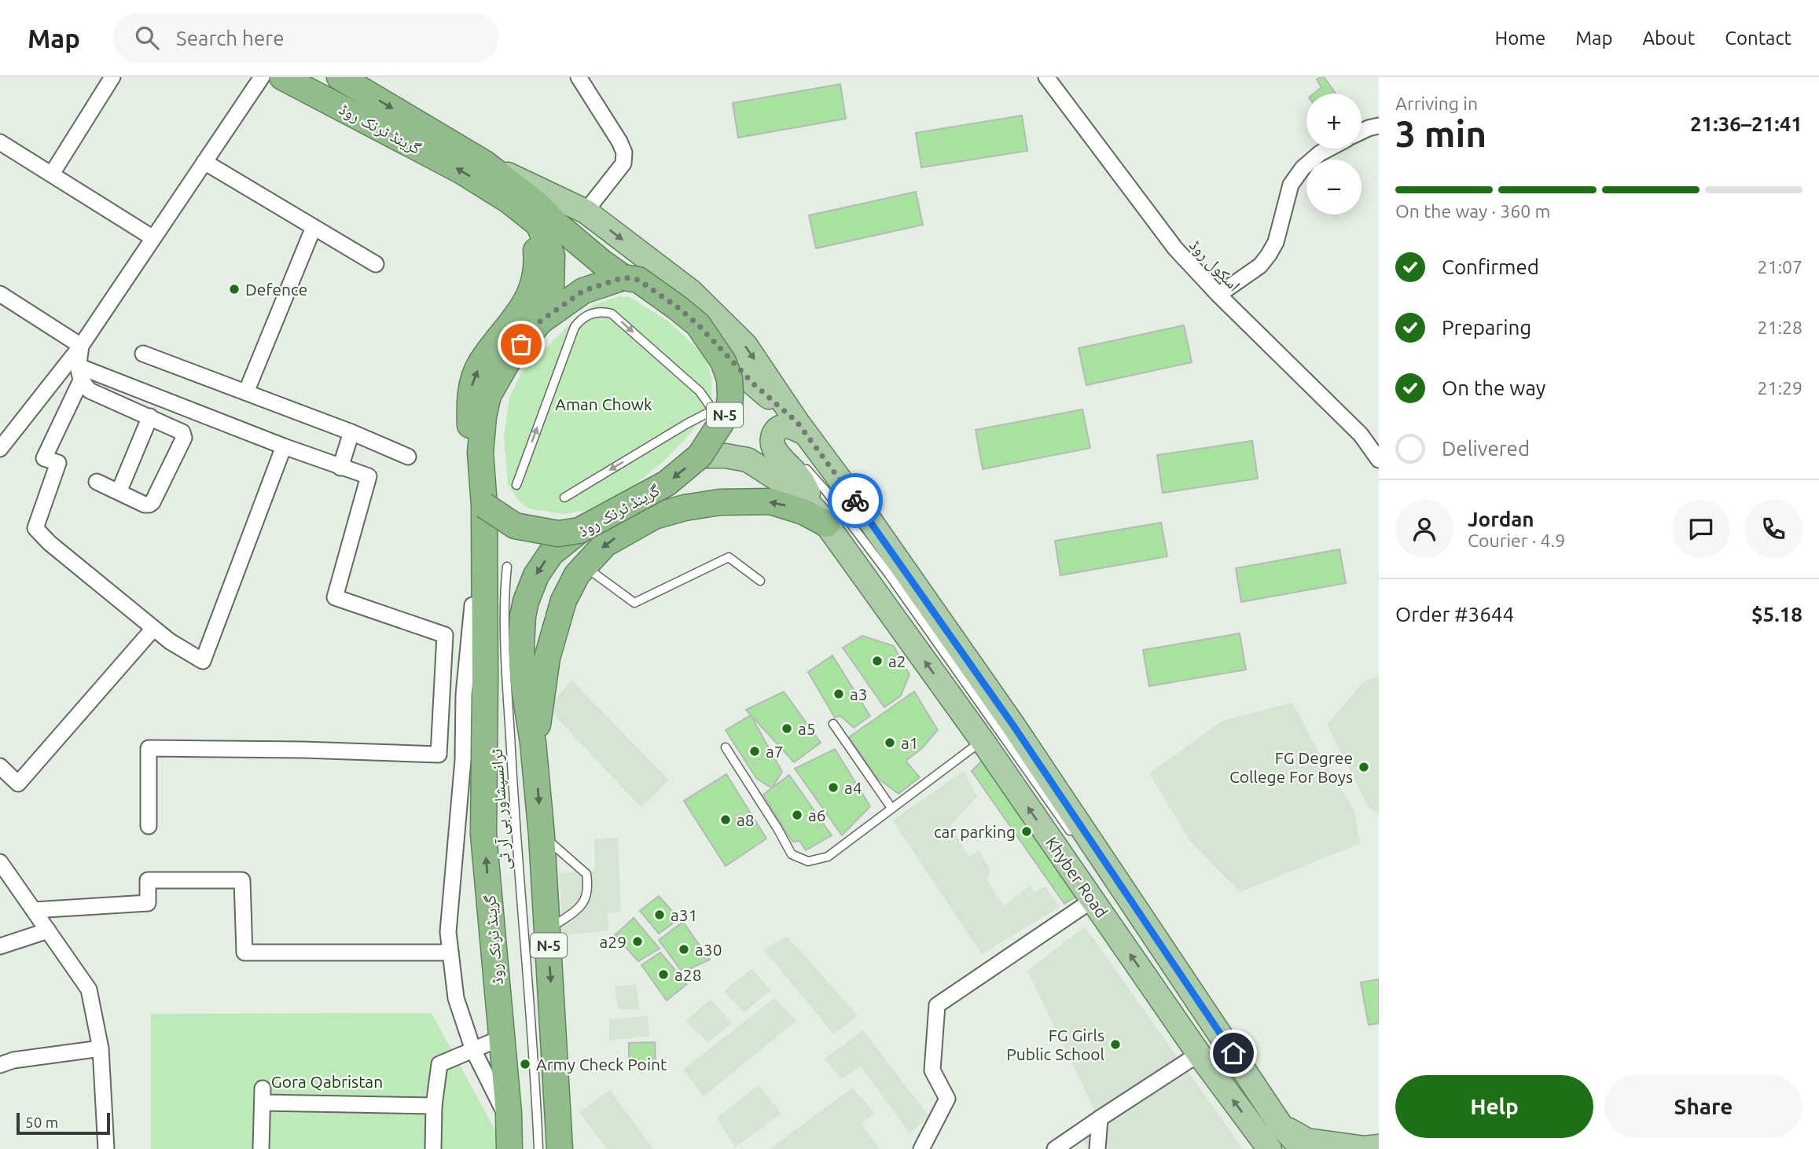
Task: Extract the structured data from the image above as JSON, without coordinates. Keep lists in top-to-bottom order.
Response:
{
  "streets": {
    "highway": ["گرینڈ ٹرنک روڈ", "N-5"],
    "main road": ["Khyber Road"],
    "street": ["اسکول روڈ"],
    "lane": ["ٹرانسپشاور بی آر ٹی"]
  },
  "parks": ["Aman Chowk", "Gora Qabristan"],
  "places": [
    "Defence",
    "a2",
    "a3",
    "a5",
    "a1",
    "a7",
    "FG Degree College For Boys",
    "a4",
    "a6",
    "a8",
    "car parking",
    "a31",
    "a29",
    "a30",
    "a28",
    "FG Girls Public School",
    "Army Check Point"
  ],
  "scale_bar": "50 m",
  "page": {
    "header": "Map",
    "search": "Search here",
    "nav": [
      "Home",
      "Map",
      "About",
      "Contact"
    ],
    "heading": ["3 min", "Arriving in", "21:36–21:41"],
    "panel": [
      "Jordan",
      "Courier · 4.9",
      "Order #3644",
      "$5.18"
    ],
    "map_buttons": ["+", "−"],
    "bar": "On the way · 360 m",
    "list": [
      ["Confirmed", "21:07"],
      ["Preparing", "21:28"],
      ["On the way", "21:29"],
      "Delivered"
    ],
    "buttons": ["Help", "Share"],
    "scale": "50 m"
  }
}
